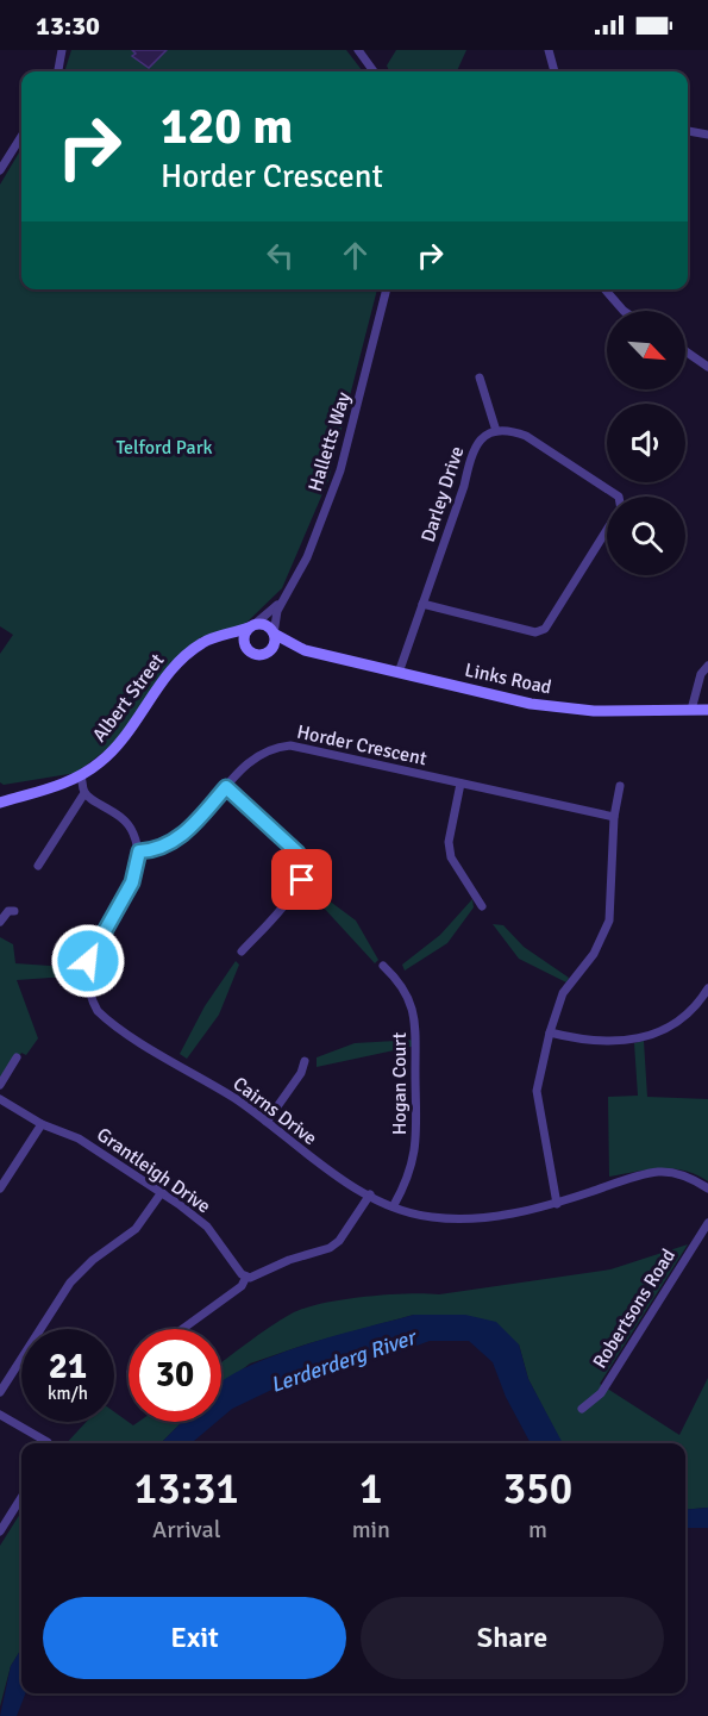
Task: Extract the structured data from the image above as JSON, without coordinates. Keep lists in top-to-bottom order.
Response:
{
  "streets": {
    "street": [
      "Halletts Way",
      "Darley Drive",
      "Links Road",
      "Albert Street",
      "Horder Crescent",
      "Hogan Court",
      "Cairns Drive",
      "Grantleigh Drive",
      "Robertsons Road"
    ]
  },
  "crossings": [
    ["Halletts Way", "Links Road"],
    ["Halletts Way", "Albert Street"],
    ["Darley Drive", "Links Road"],
    ["Links Road", "Albert Street"],
    ["Horder Crescent", "Cairns Drive"],
    ["Hogan Court", "Cairns Drive"]
  ],
  "water": ["Lerderderg River"],
  "parks": ["Telford Park"],
  "north": "bottom right",
  "page": {
    "status": "13:30",
    "turn": ["120 m", "Horder Crescent"],
    "speed": "21 km/h",
    "limit": "30",
    "eta": [
      "13:31",
      "Arrival",
      "1",
      "min",
      "350",
      "m"
    ],
    "buttons": ["Exit", "Share"]
  }
}
